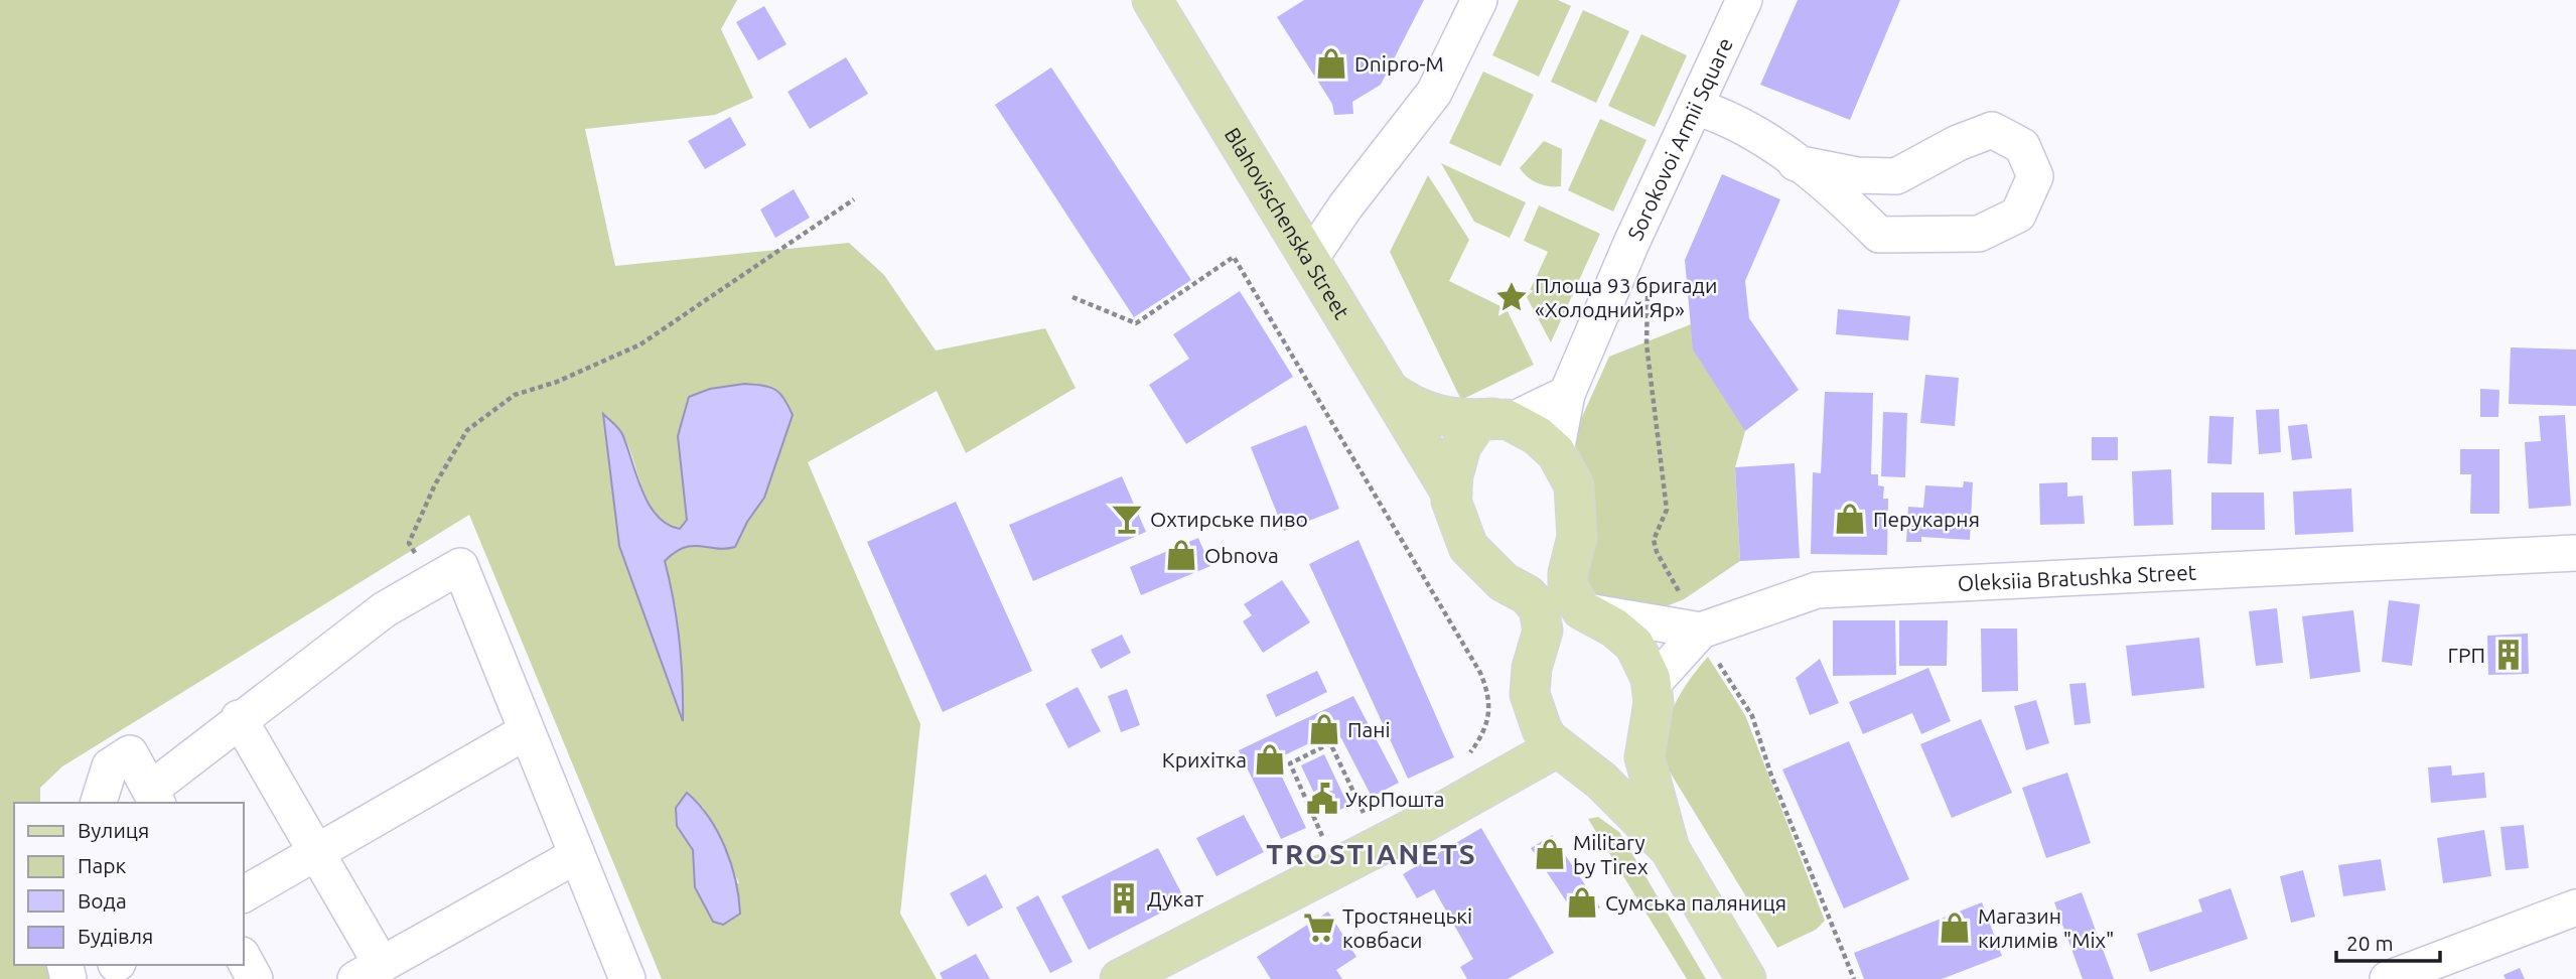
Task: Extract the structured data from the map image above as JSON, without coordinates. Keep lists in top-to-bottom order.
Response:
{
  "streets": {
    "main road": ["Blahovischenska Street"],
    "street": ["Sorokovoi Armii Square", "Oleksiia Bratushka Street"]
  },
  "districts": ["TROSTIANETS"],
  "places": {
    "shop": [
      "Dnipro-M",
      "Перукарня",
      "Obnova",
      "Пані",
      "Крихітка",
      "Military by Tirex",
      "Сумська паляниця",
      "Магазин килимів \"Mix\""
    ],
    "place": ["Площа 93 бригади «Холодний Яр»"],
    "bar": ["Охтирське пиво"],
    "building": ["ГРП", "Дукат"],
    "public building": ["УкрПошта"],
    "supermarket": ["Тростянецькі ковбаси"]
  },
  "legend": [
    "Вулиця",
    "Парк",
    "Вода",
    "Будівля"
  ],
  "scale_bar": "20 m"
}
